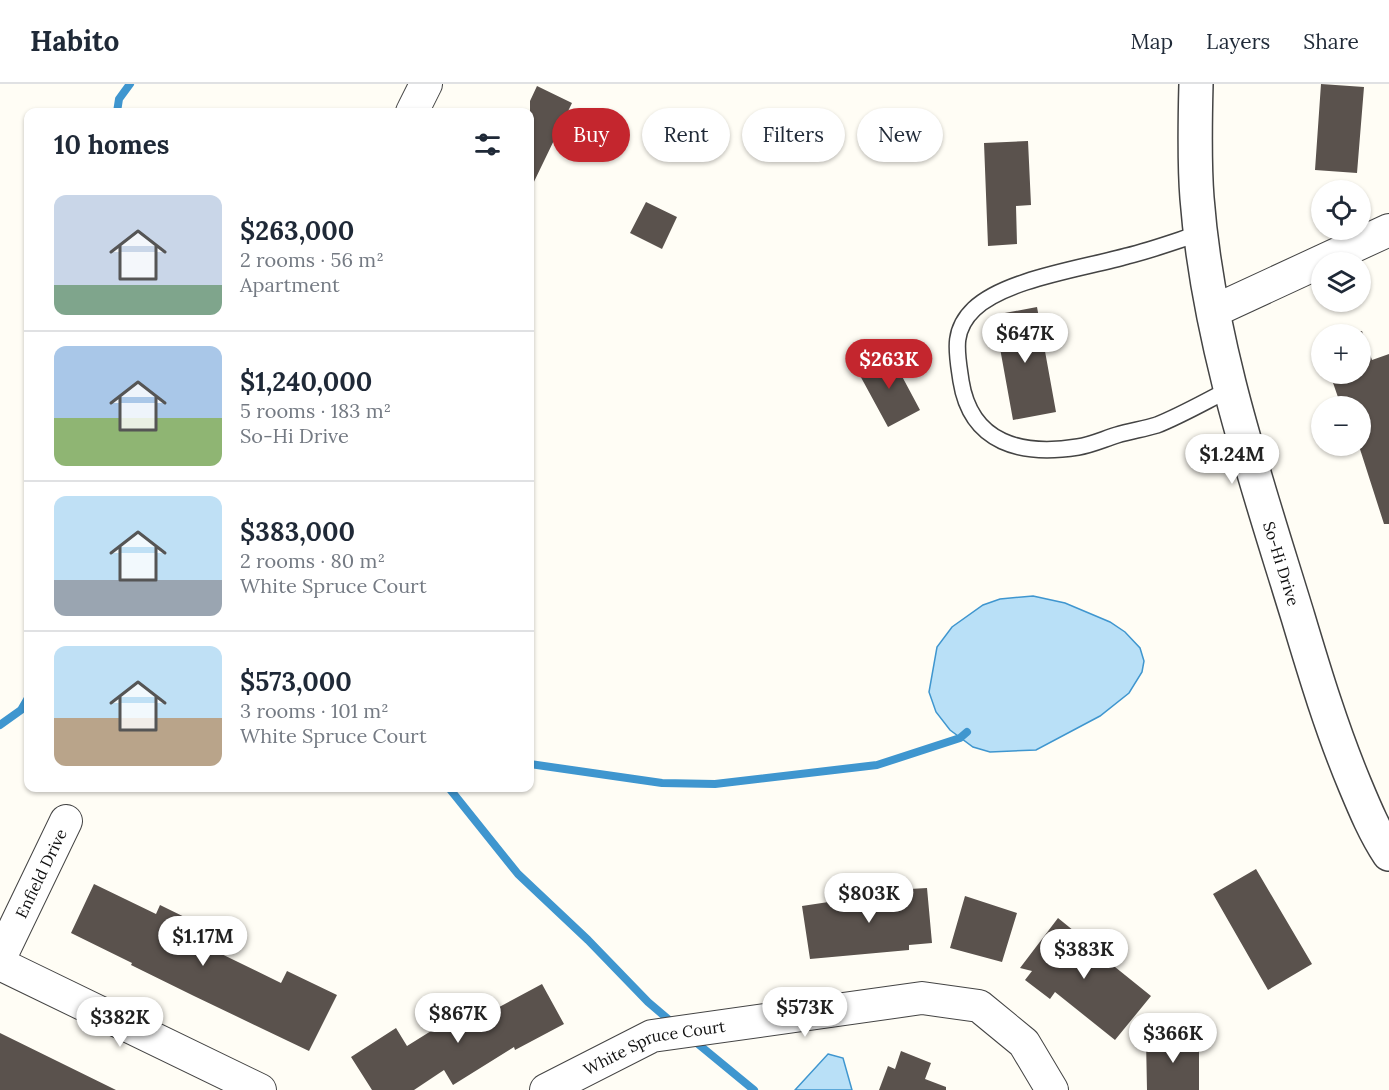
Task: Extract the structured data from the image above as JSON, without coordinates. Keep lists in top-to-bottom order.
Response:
{
  "streets": {
    "street": ["So-Hi Drive", "Enfield Drive", "White Spruce Court"]
  },
  "page": {
    "header": "Habito",
    "nav": ["Map", "Layers", "Share"],
    "chip": [
      "Buy",
      "Rent",
      "Filters",
      "New"
    ],
    "heading": "10 homes",
    "map_buttons": ["+", "−"],
    "list": [
      {
        "name": "$263,000",
        "note": "2 rooms · 56 m² · Apartment"
      },
      {
        "name": "$1,240,000",
        "note": "5 rooms · 183 m² · So-Hi Drive"
      },
      {
        "name": "$383,000",
        "note": "2 rooms · 80 m² · White Spruce Court"
      },
      {
        "name": "$573,000",
        "note": "3 rooms · 101 m² · White Spruce Court"
      }
    ],
    "price": [
      "$647K",
      "$263K",
      "$1.24M",
      "$803K",
      "$1.17M",
      "$383K",
      "$573K",
      "$867K",
      "$382K",
      "$366K"
    ]
  }
}
